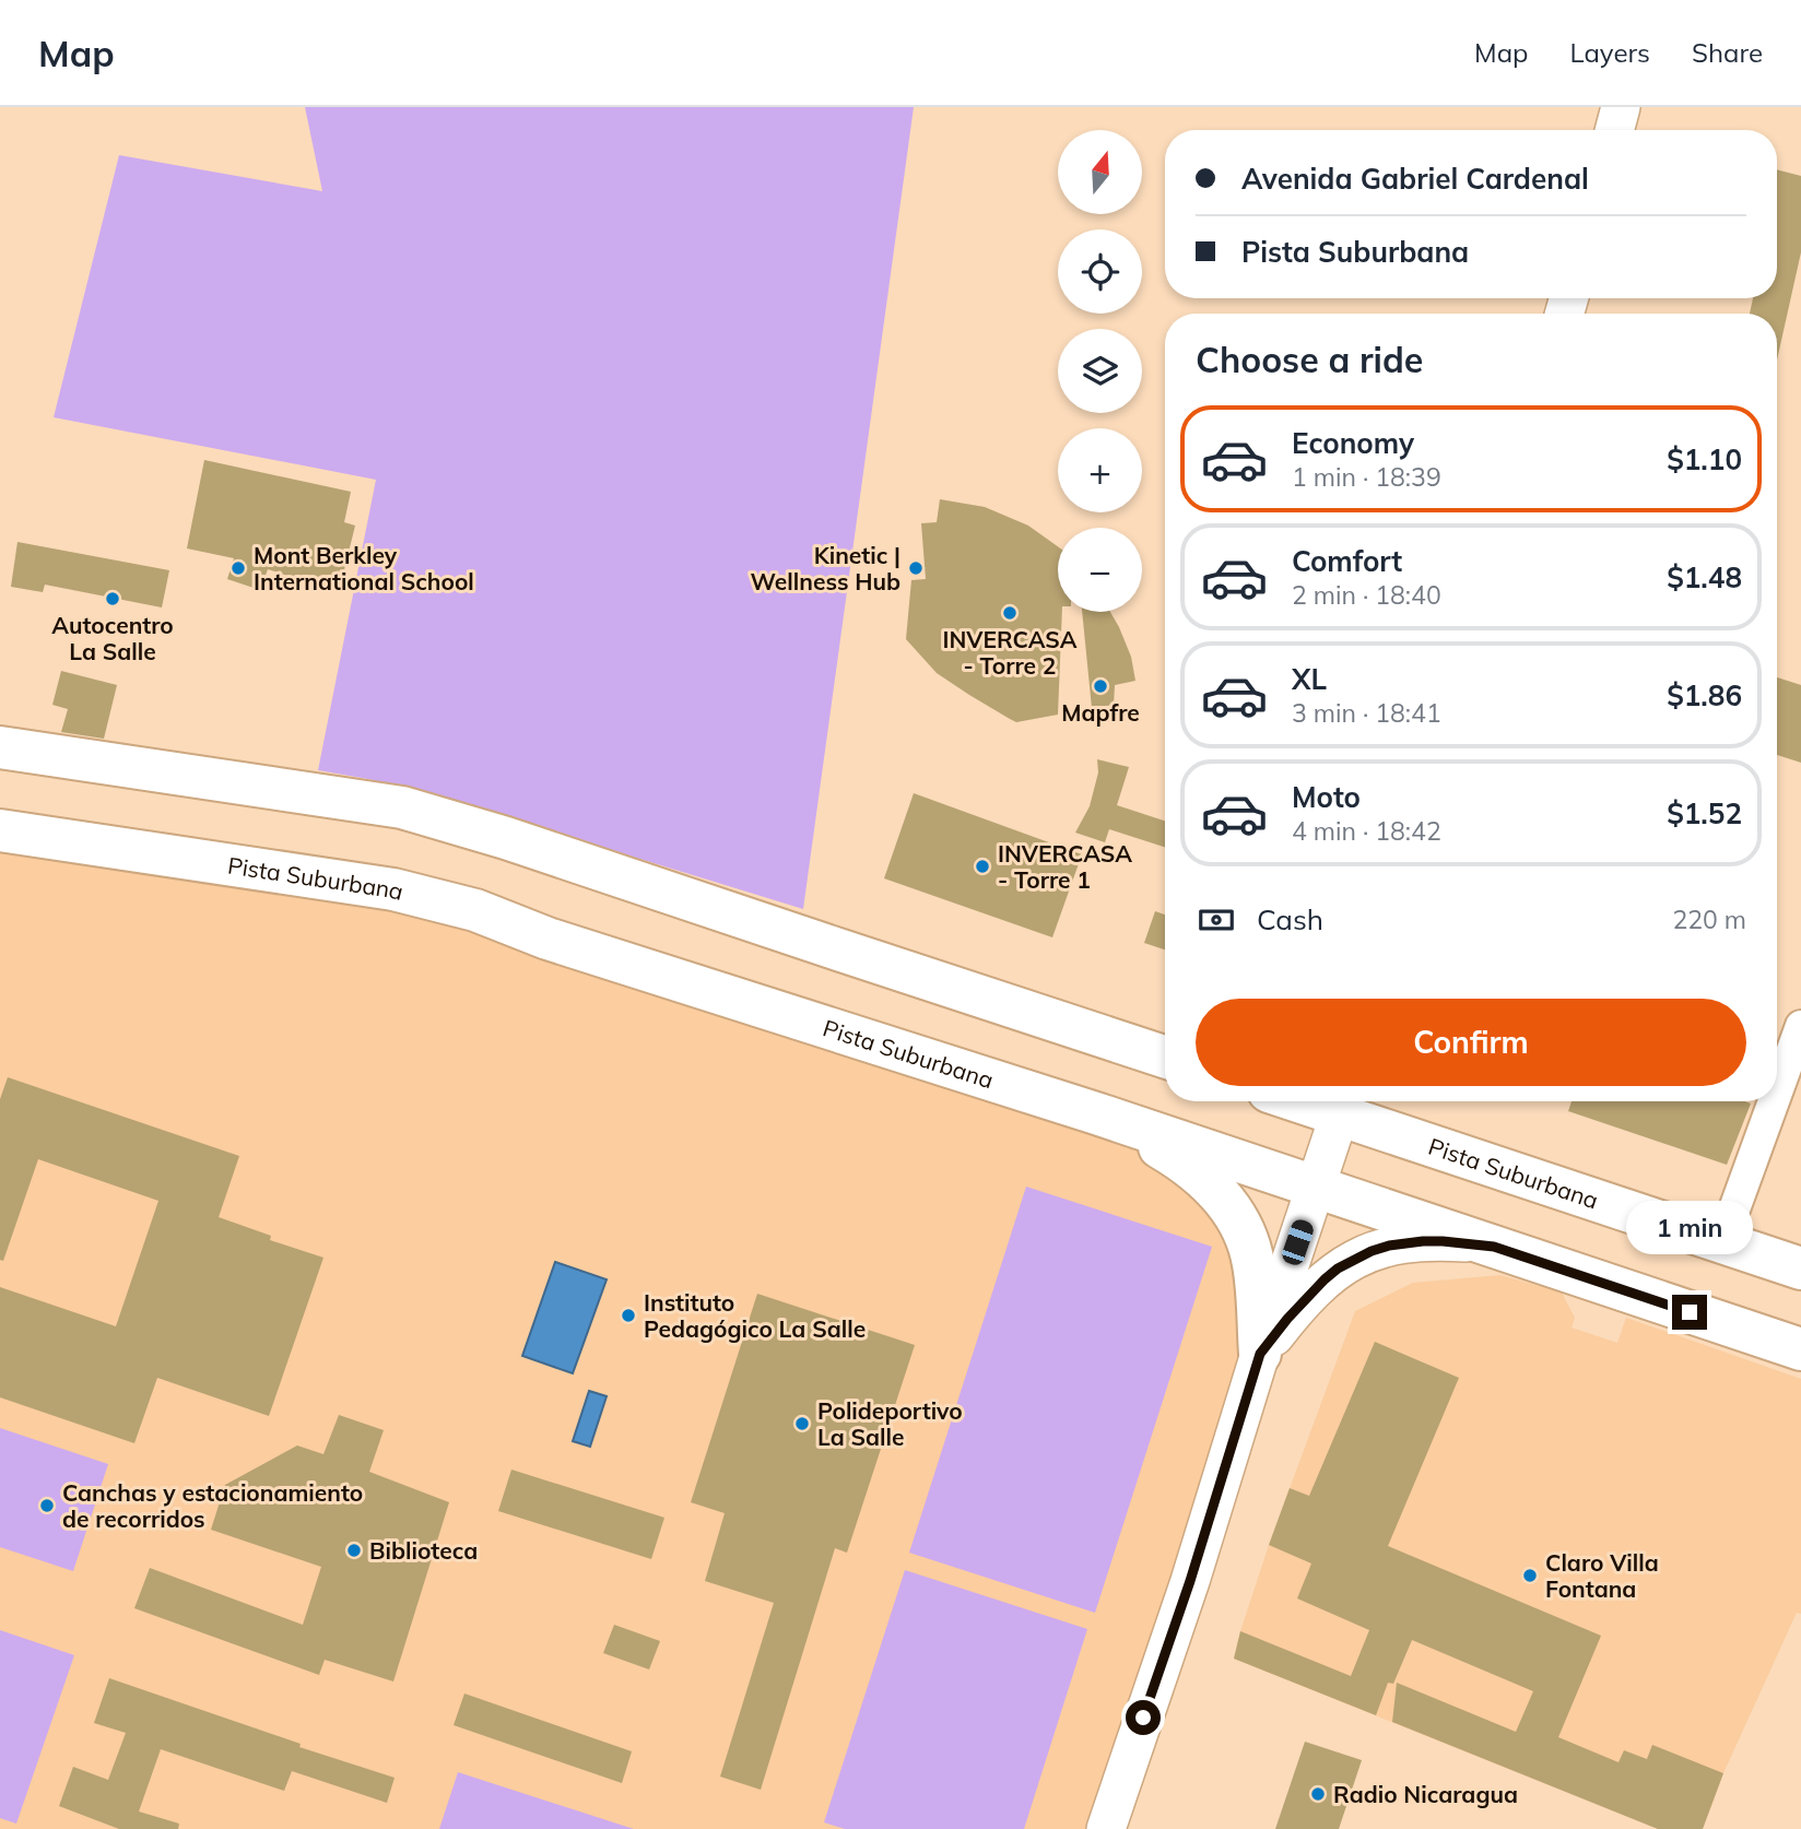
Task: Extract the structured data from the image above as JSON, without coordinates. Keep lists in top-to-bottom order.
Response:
{
  "streets": {
    "main road": ["Pista Suburbana"]
  },
  "places": [
    "Mont Berkley International School",
    "Kinetic | Wellness Hub",
    "Autocentro La Salle",
    "INVERCASA - Torre 2",
    "Mapfre",
    "INVERCASA - Torre 1",
    "Instituto Pedagógico La Salle",
    "Polideportivo La Salle",
    "Canchas y estacionamiento de recorridos",
    "Biblioteca",
    "Claro Villa Fontana",
    "Radio Nicaragua"
  ],
  "north": "top",
  "page": {
    "header": "Map",
    "nav": ["Map", "Layers", "Share"],
    "map_buttons": ["+", "−"],
    "banner": ["Avenida Gabriel Cardenal", "Pista Suburbana"],
    "heading": "Choose a ride",
    "list": [
      {
        "name": "Economy",
        "note": "1 min · 18:39",
        "value": "$1.10"
      },
      {
        "name": "Comfort",
        "note": "2 min · 18:40",
        "value": "$1.48"
      },
      {
        "name": "XL",
        "note": "3 min · 18:41",
        "value": "$1.86"
      },
      {
        "name": "Moto",
        "note": "4 min · 18:42",
        "value": "$1.52"
      }
    ],
    "pay": ["Cash", "220 m"],
    "buttons": "Confirm",
    "bubble": "1 min"
  }
}
